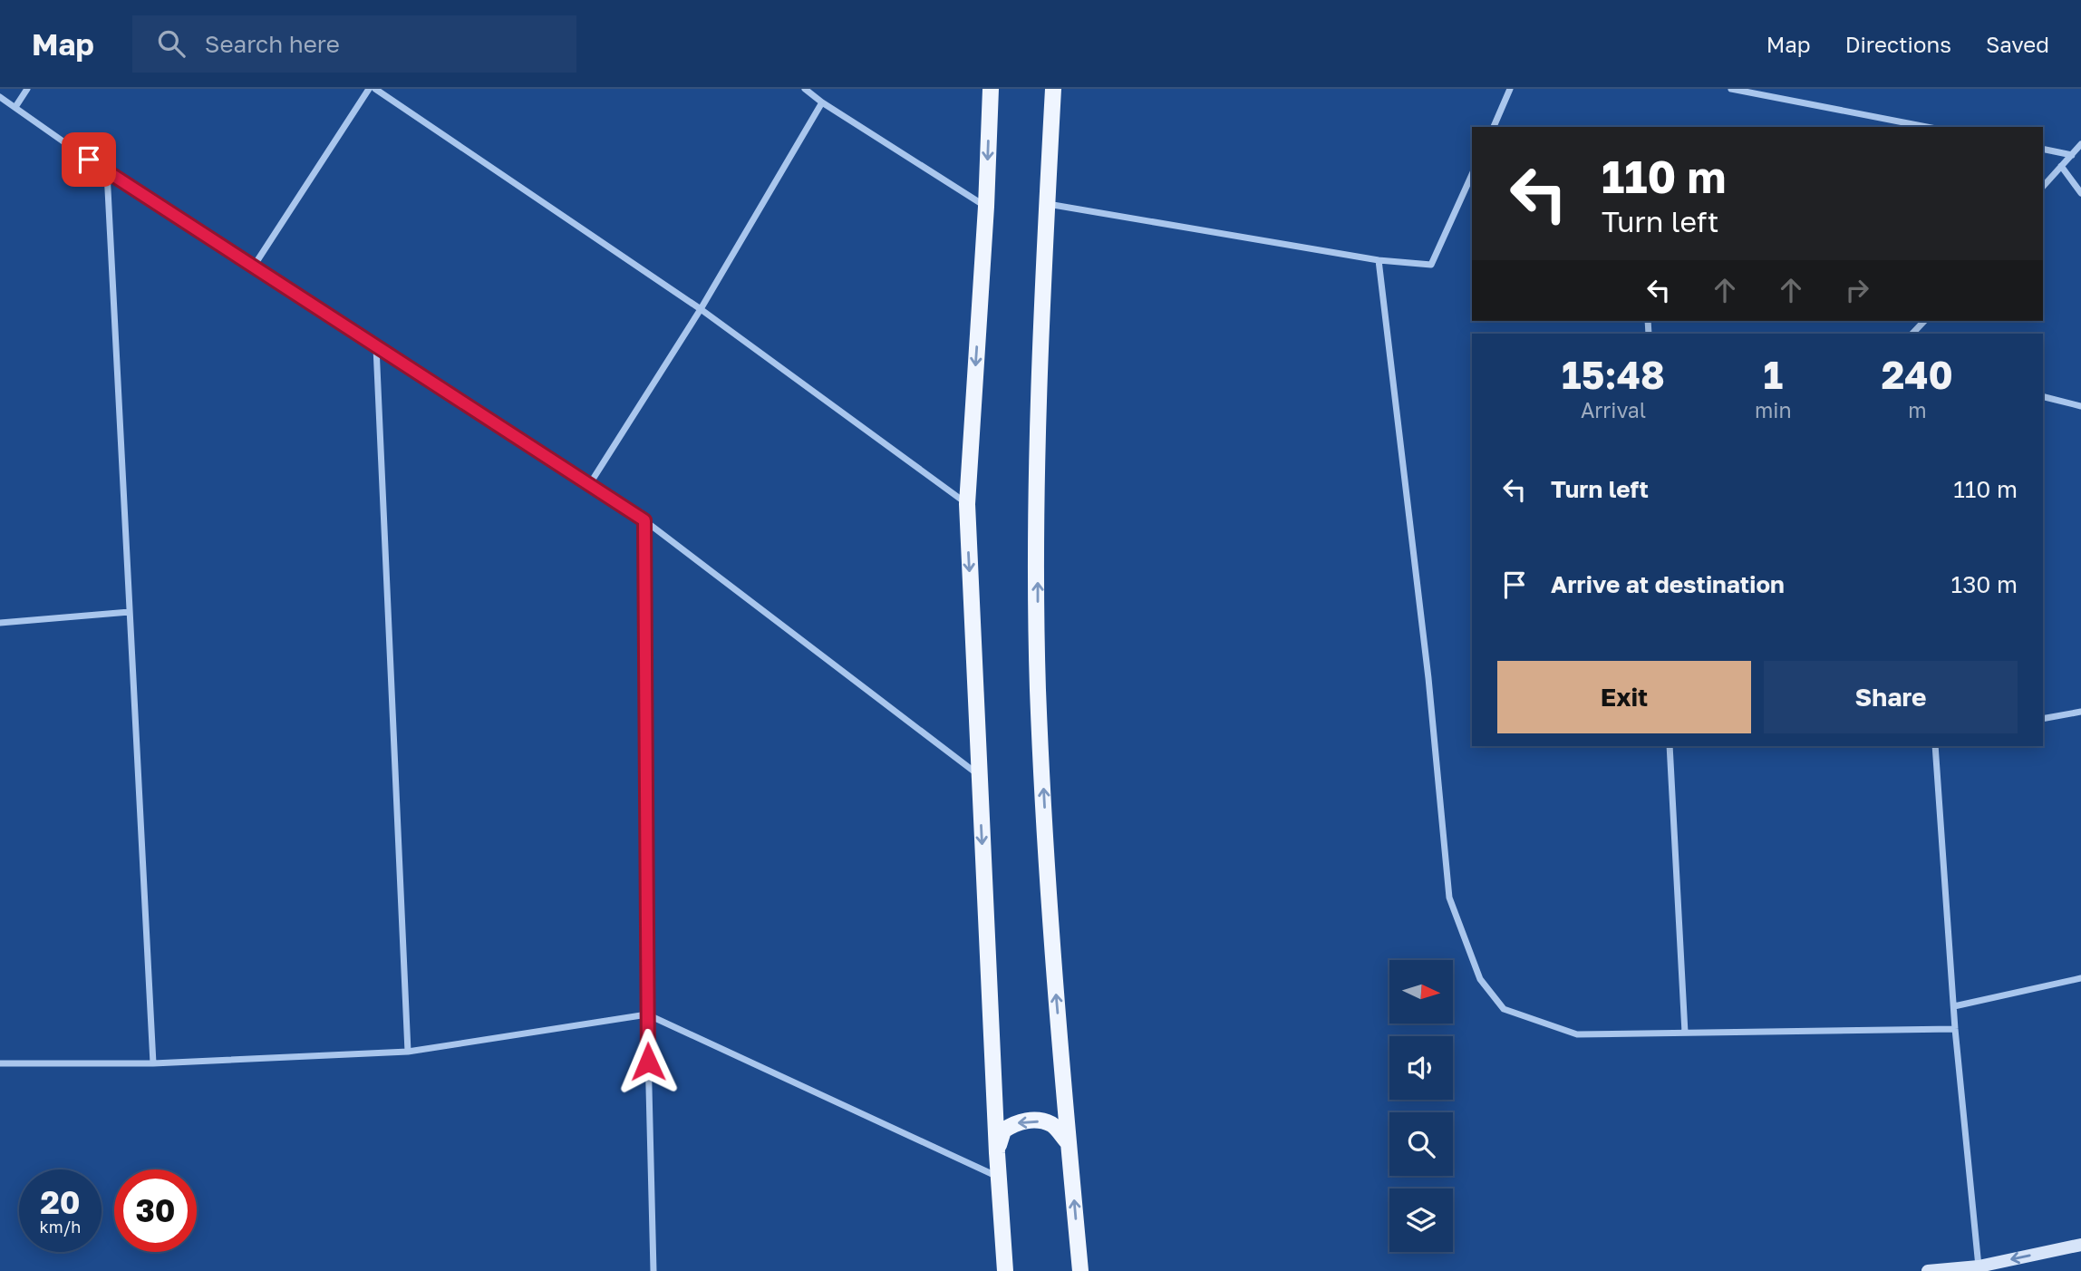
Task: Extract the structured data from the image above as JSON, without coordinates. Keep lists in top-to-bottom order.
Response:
{
  "north": "right",
  "page": {
    "header": "Map",
    "search": "Search here",
    "nav": ["Map", "Directions", "Saved"],
    "turn": ["110 m", "Turn left"],
    "eta": [
      "15:48",
      "Arrival",
      "1",
      "min",
      "240",
      "m"
    ],
    "list": [
      {
        "name": "Turn left",
        "value": "110 m"
      },
      {
        "name": "Arrive at destination",
        "value": "130 m"
      }
    ],
    "buttons": ["Exit", "Share"],
    "speed": "20 km/h",
    "limit": "30"
  }
}
